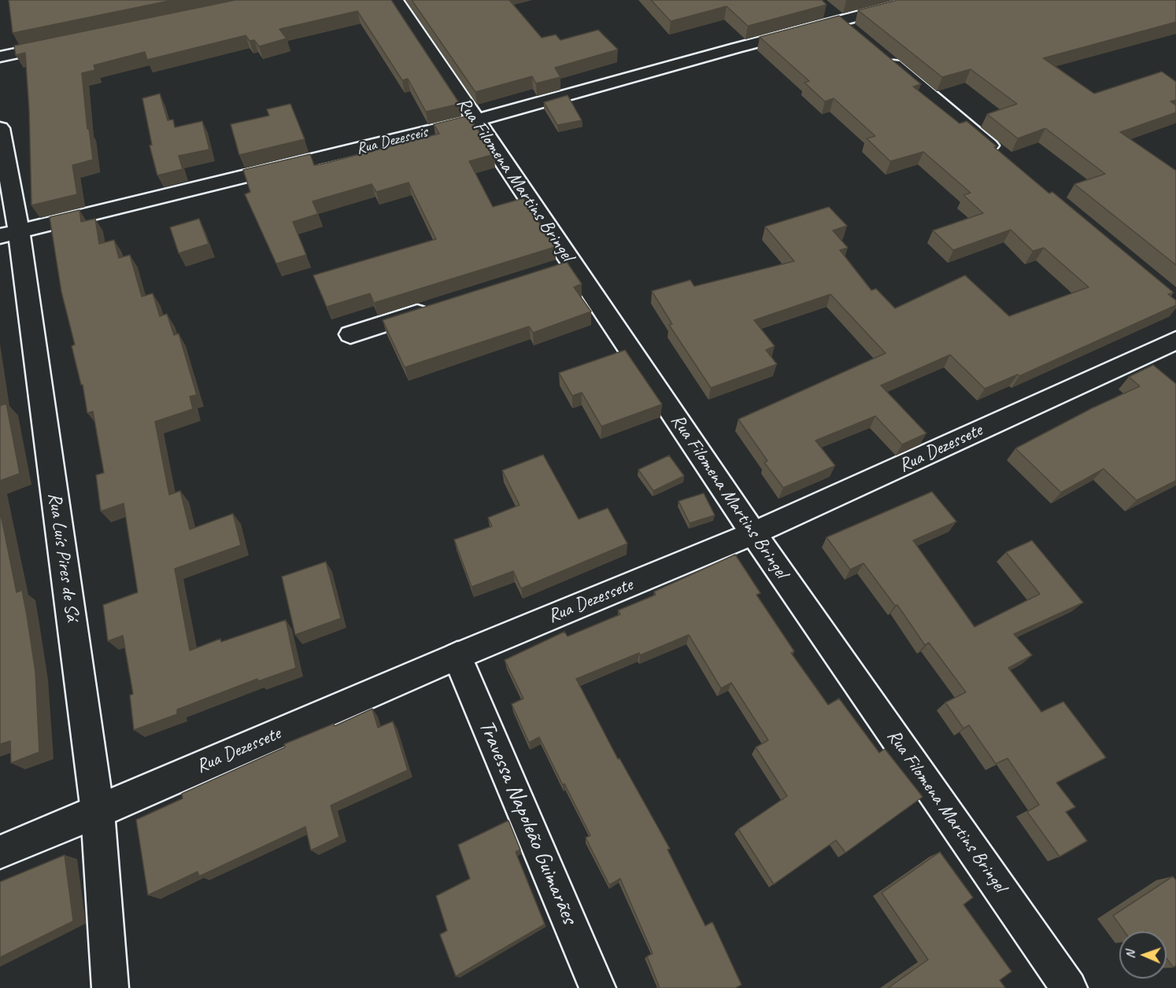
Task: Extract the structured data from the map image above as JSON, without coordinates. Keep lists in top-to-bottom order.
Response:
{
  "streets": {
    "street": [
      "Rua Dezesseis",
      "Rua Filomena Martins Bringel",
      "Rua Dezessete",
      "Rua Luís Pires de Sá",
      "Travessa Napoleão Guimarães"
    ]
  },
  "crossings": [
    ["Rua Dezesseis", "Rua Filomena Martins Bringel"],
    ["Rua Dezesseis", "Rua Luís Pires de Sá"],
    ["Rua Filomena Martins Bringel", "Rua Dezessete"],
    ["Rua Dezessete", "Rua Luís Pires de Sá"],
    ["Rua Dezessete", "Travessa Napoleão Guimarães"]
  ],
  "north": "left"
}
